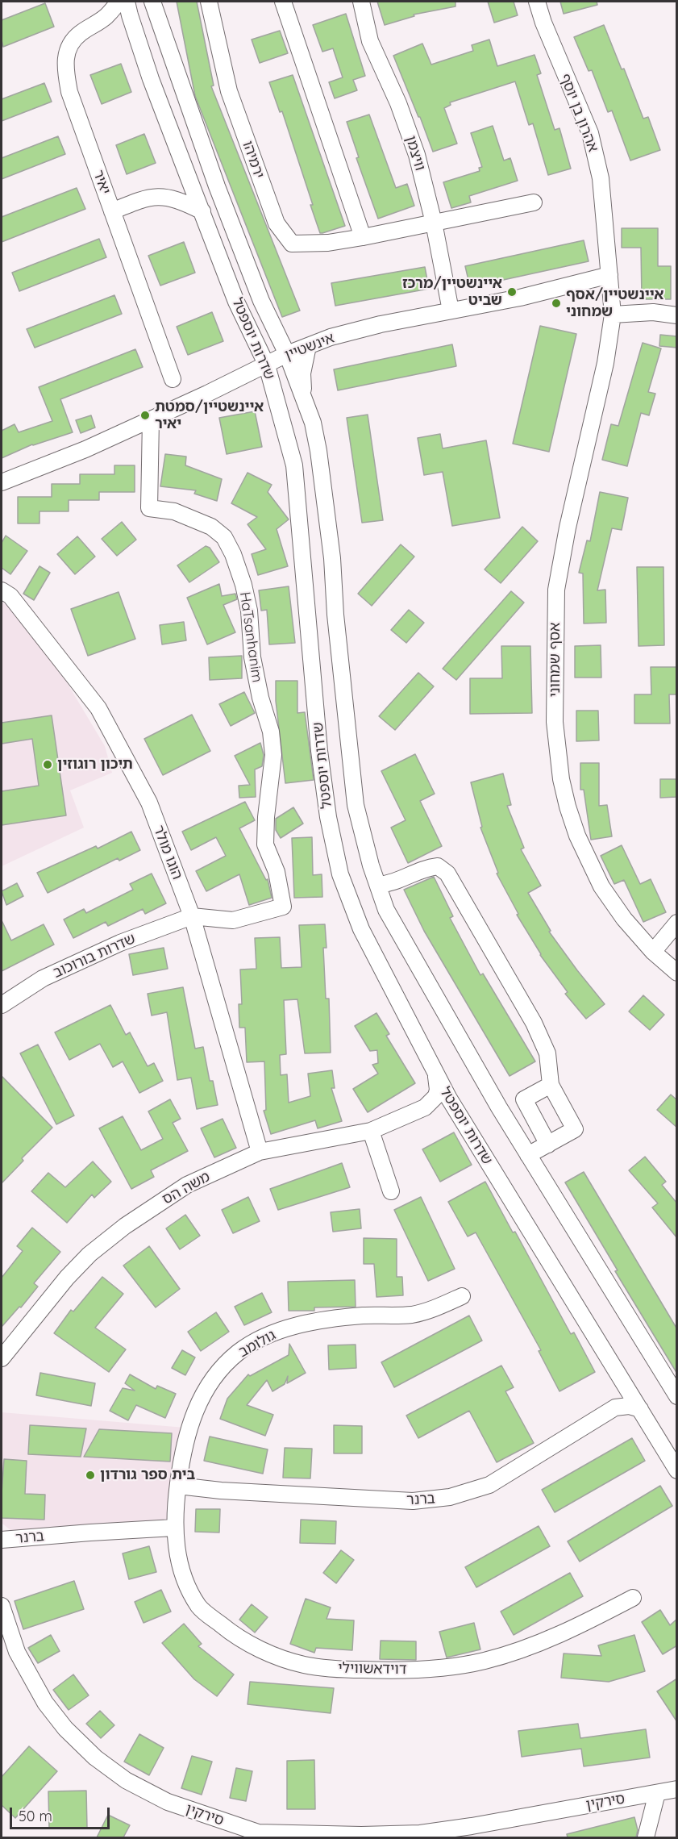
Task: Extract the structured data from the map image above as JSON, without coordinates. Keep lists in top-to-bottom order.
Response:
{
  "streets": {
    "street": [
      "אהרון בן יוסף",
      "וויצמן",
      "ירמיהו",
      "יאיר",
      "שדרות יוספטל",
      "אינשטיין",
      "HaTsanhanim",
      "אסף שמחוני",
      "הוגו מולר",
      "שדרות בורוכוב",
      "משה הס",
      "גולומב",
      "ברנר",
      "דוידאשווילי",
      "סירקין"
    ]
  },
  "crossings": [
    ["אהרון בן יוסף", "אינשטיין"],
    ["אהרון בן יוסף", "אסף שמחוני"],
    ["וויצמן", "ירמיהו"],
    ["וויצמן", "אינשטיין"],
    ["שדרות יוספטל", "אינשטיין"],
    ["שדרות יוספטל", "ברנר"],
    ["אינשטיין", "HaTsanhanim"],
    ["HaTsanhanim", "הוגו מולר"],
    ["HaTsanhanim", "שדרות בורוכוב"],
    ["הוגו מולר", "שדרות בורוכוב"],
    ["הוגו מולר", "משה הס"],
    ["גולומב", "ברנר"],
    ["גולומב", "דוידאשווילי"],
    ["ברנר", "דוידאשווילי"]
  ],
  "places": [
    "איינשטיין/מרכז שביט",
    "איינשטיין/אסף שמחוני",
    "איינשטיין/סמטת יאיר",
    "תיכון רוגוזין",
    "בית ספר גורדון"
  ],
  "scale_bar": "50 m"
}
